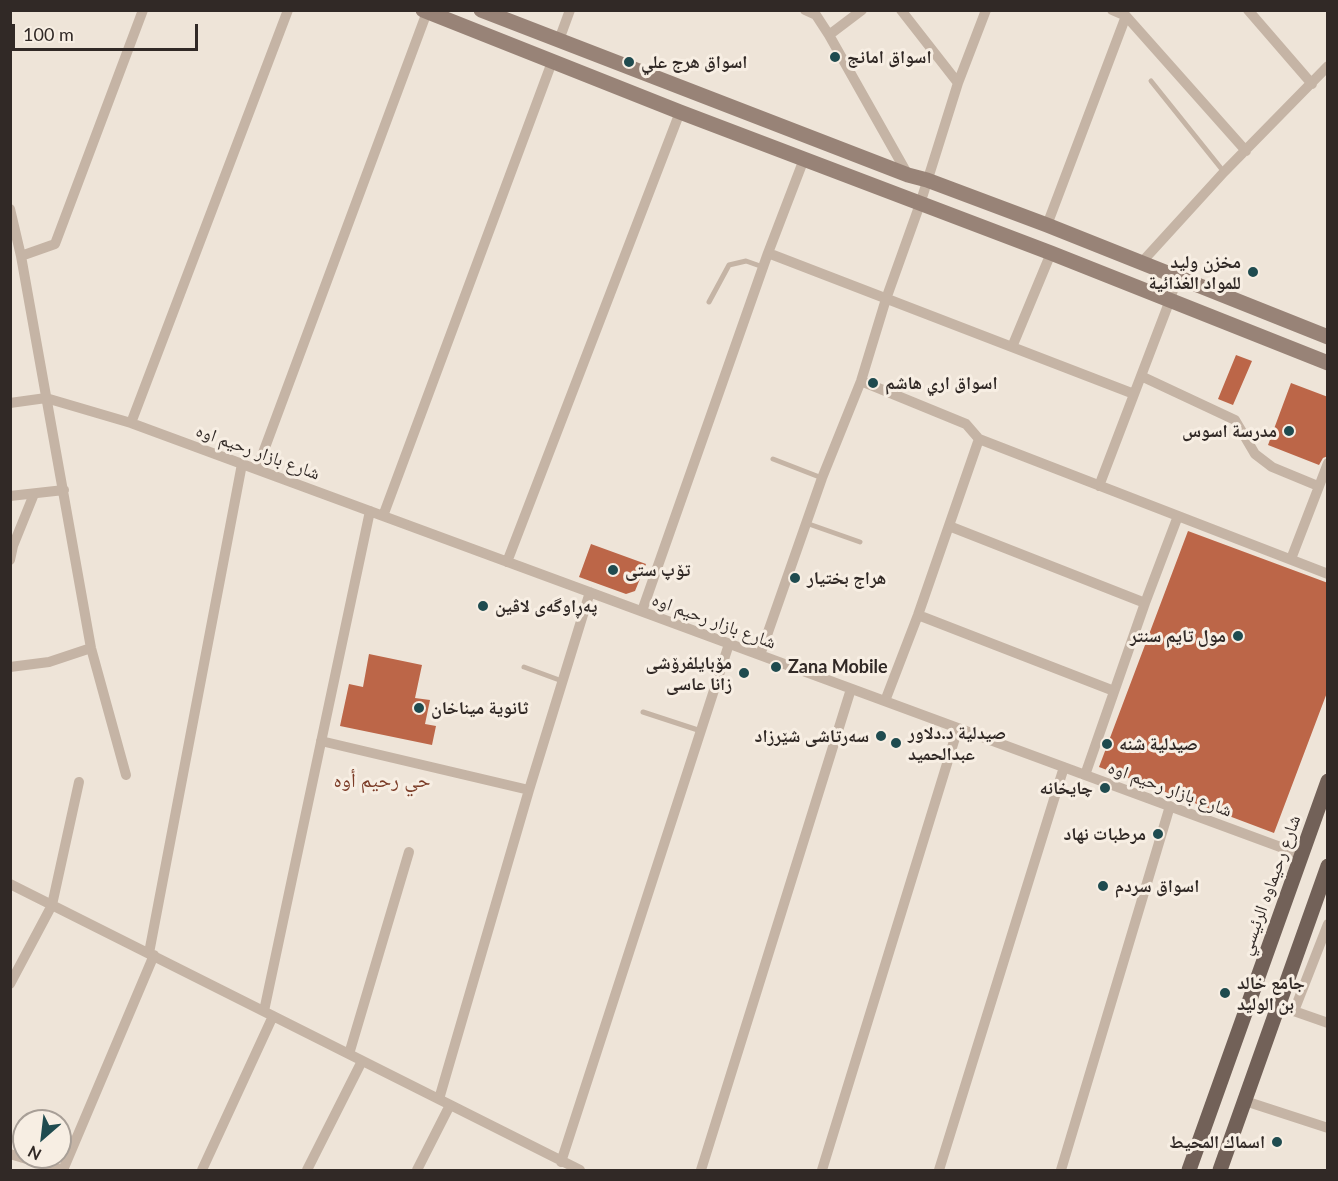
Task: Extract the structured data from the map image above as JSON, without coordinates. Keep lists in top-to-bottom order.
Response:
{
  "streets": {
    "main road": ["شارع رحيماوه الرئيسي"],
    "street": ["شارع بازار رحيم اوه"]
  },
  "crossings": [
    ["شارع بازار رحيم اوه", "شارع رحيماوه الرئيسي"]
  ],
  "districts": ["حي رحيم أوه"],
  "places": [
    "اسواق امانج",
    "اسواق هرج علي",
    "مخزن وليد للمواد الغذائية",
    "اسواق اري هاشم",
    "مدرسة اسوس",
    "تۆپ ستی",
    "هراج بختيار",
    "پەڕاوگەی لاڤین",
    "مول تايم سنتر",
    "Zana Mobile",
    "مۆبایلفرۆشی زانا عاسی",
    "ثانوية ميناخان",
    "سەرتاشی شێرزاد",
    "صيدلية د.دلاور عبدالحميد",
    "صيدلية شنه",
    "چایخانە",
    "مرطبات نهاد",
    "اسواق سردم",
    "جامع خالد بن الوليد",
    "اسماك المحيط"
  ],
  "scale_bar": "100 m",
  "north": "bottom left"
}
